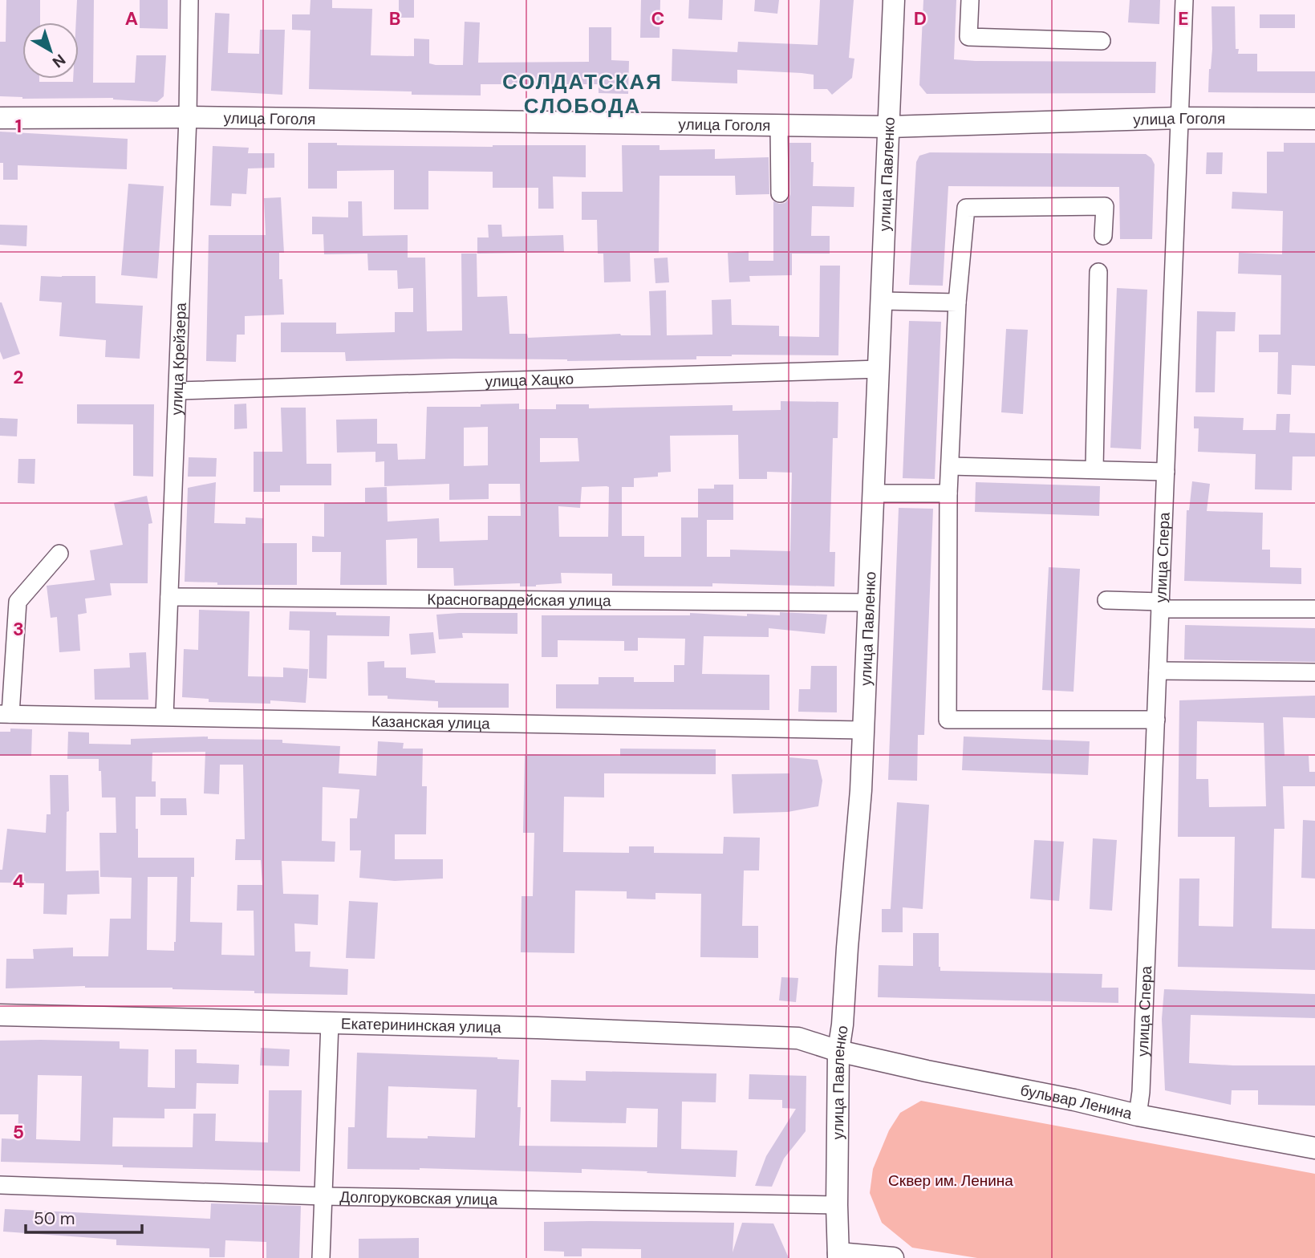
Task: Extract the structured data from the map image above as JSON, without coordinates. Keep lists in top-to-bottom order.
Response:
{
  "streets": {
    "main road": [
      "улица Гоголя",
      "улица Павленко",
      "Екатерининская улица",
      "бульвар Ленина"
    ],
    "street": [
      "улица Крейзера",
      "улица Хацко",
      "улица Спера",
      "Красногвардейская улица",
      "Казанская улица",
      "Долгоруковская улица"
    ]
  },
  "crossings": [
    ["улица Гоголя", "улица Павленко"],
    ["улица Гоголя", "улица Крейзера"],
    ["улица Гоголя", "улица Спера"],
    ["улица Павленко", "улица Хацко"],
    ["улица Павленко", "Красногвардейская улица"],
    ["улица Павленко", "Казанская улица"],
    ["улица Павленко", "Екатерининская улица"],
    ["улица Павленко", "бульвар Ленина"],
    ["улица Павленко", "Долгоруковская улица"],
    ["улица Крейзера", "улица Хацко"],
    ["улица Крейзера", "Красногвардейская улица"],
    ["улица Крейзера", "Казанская улица"],
    ["улица Спера", "бульвар Ленина"],
    ["Екатерининская улица", "бульвар Ленина"]
  ],
  "districts": ["СОЛДАТСКАЯ СЛОБОДА"],
  "parks": ["Сквер им. Ленина"],
  "scale_bar": "50 m",
  "north": "bottom right",
  "grid": {
    "columns": [
      "A",
      "B",
      "C",
      "D",
      "E"
    ],
    "rows": [
      "1",
      "2",
      "3",
      "4",
      "5"
    ]
  }
}
